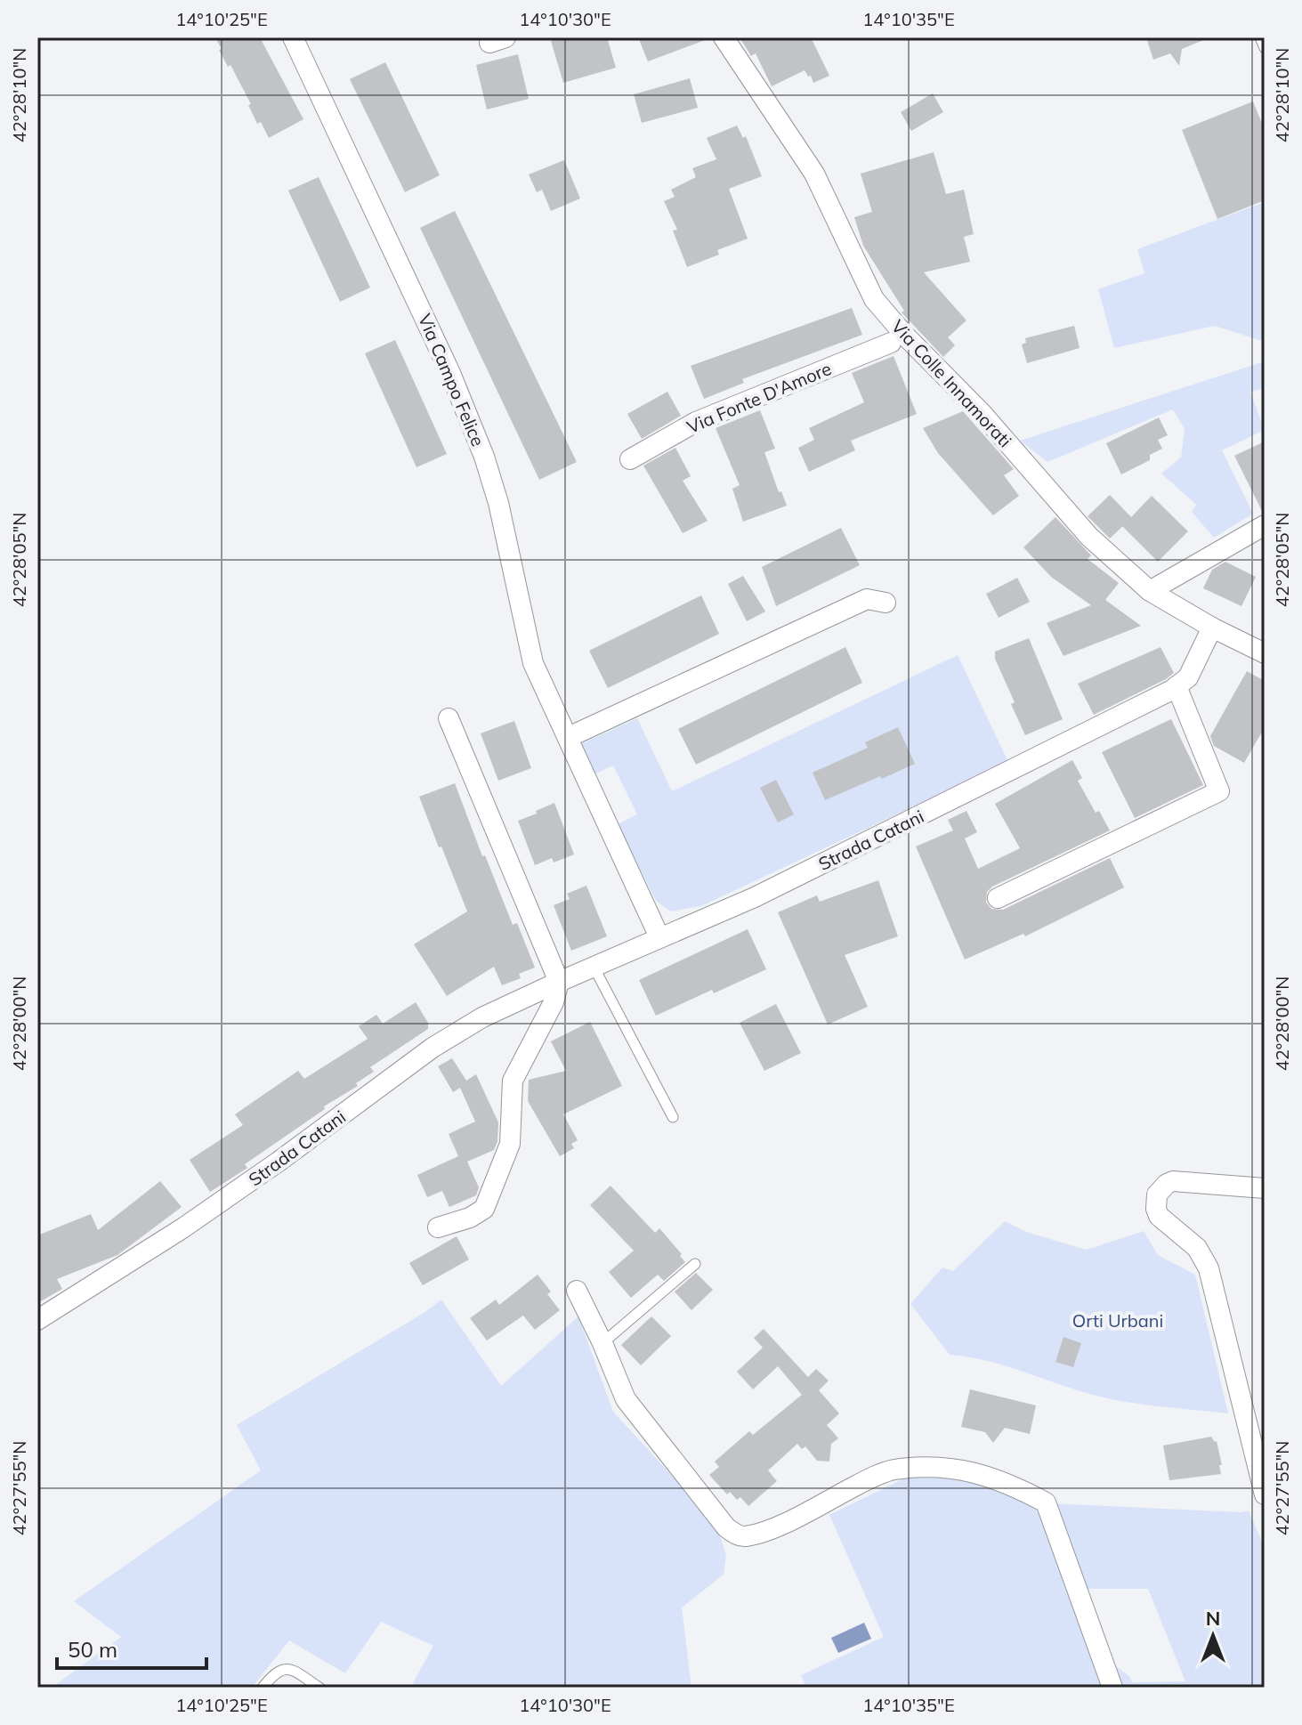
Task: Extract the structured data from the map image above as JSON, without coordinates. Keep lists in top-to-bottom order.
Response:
{
  "streets": {
    "street": [
      "Via Campo Felice",
      "Via Colle Innamorati",
      "Via Fonte D'Amore",
      "Strada Catani"
    ]
  },
  "crossings": [
    ["Via Campo Felice", "Strada Catani"],
    ["Via Colle Innamorati", "Strada Catani"]
  ],
  "parks": ["Orti Urbani"],
  "scale_bar": "50 m",
  "north": "top",
  "coordinates": [
    "14°10'25\"E",
    "14°10'30\"E",
    "14°10'35\"E",
    "42°28'10\"N",
    "42°28'05\"N",
    "42°28'00\"N",
    "42°27'55\"N"
  ]
}
